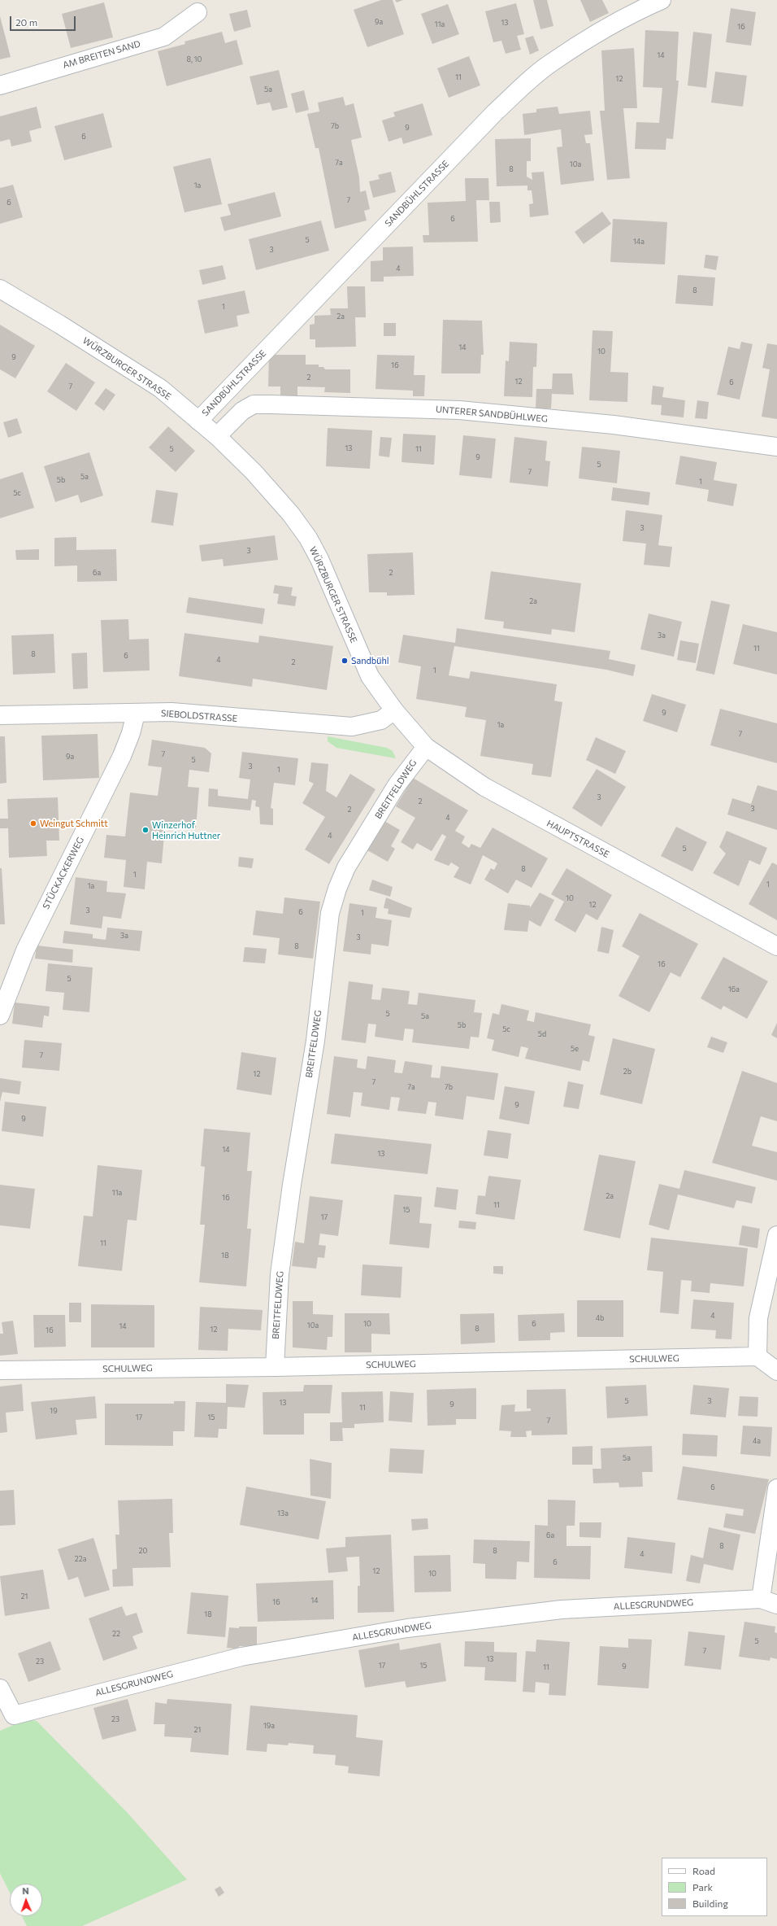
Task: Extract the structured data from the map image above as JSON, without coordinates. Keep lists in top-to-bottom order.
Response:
{
  "streets": {
    "street": [
      "AM BREITEN SAND",
      "SANDBÜHLSTRASSE",
      "WÜRZBURGER STRASSE",
      "UNTERER SANDBÜHLWEG",
      "SIEBOLDSTRASSE",
      "BREITFELDWEG",
      "HAUPTSTRASSE",
      "STÜCKACKERWEG",
      "SCHULWEG",
      "ALLESGRUNDWEG"
    ]
  },
  "crossings": [
    ["SANDBÜHLSTRASSE", "WÜRZBURGER STRASSE"],
    ["WÜRZBURGER STRASSE", "UNTERER SANDBÜHLWEG"],
    ["WÜRZBURGER STRASSE", "SIEBOLDSTRASSE"],
    ["WÜRZBURGER STRASSE", "HAUPTSTRASSE"],
    ["SIEBOLDSTRASSE", "HAUPTSTRASSE"],
    ["SIEBOLDSTRASSE", "STÜCKACKERWEG"],
    ["BREITFELDWEG", "HAUPTSTRASSE"],
    ["BREITFELDWEG", "SCHULWEG"]
  ],
  "places": ["Sandbühl", "Weingut Schmitt", "Winzerhof Heinrich Huttner"],
  "house_numbers": [
    "9a",
    "13",
    "11a",
    "16",
    "14",
    "8, 10",
    "11",
    "12",
    "5a",
    "7b",
    "9",
    "6",
    "7a",
    "10a",
    "8",
    "1a",
    "7",
    "6",
    "6",
    "5",
    "14a",
    "3",
    "4",
    "8",
    "1",
    "2a",
    "14",
    "10",
    "9",
    "16",
    "2",
    "12",
    "6",
    "7",
    "13",
    "5",
    "11",
    "9",
    "5",
    "7",
    "5a",
    "5b",
    "1",
    "5c",
    "3",
    "3",
    "6a",
    "2",
    "2a",
    "3a",
    "11",
    "8",
    "6",
    "4",
    "2",
    "1",
    "9",
    "1a",
    "7",
    "7",
    "9a",
    "5",
    "3",
    "1",
    "3",
    "2",
    "3",
    "2",
    "4",
    "4",
    "5",
    "8",
    "1",
    "1",
    "1a",
    "10",
    "12",
    "3",
    "6",
    "1",
    "3a",
    "3",
    "8",
    "16",
    "5",
    "16a",
    "5",
    "5a",
    "5b",
    "5c",
    "5d",
    "5e",
    "7",
    "2b",
    "12",
    "7",
    "7a",
    "7b",
    "9",
    "9",
    "14",
    "13",
    "11a",
    "2a",
    "16",
    "11",
    "15",
    "17",
    "11",
    "18",
    "4",
    "4b",
    "10",
    "6",
    "10a",
    "14",
    "8",
    "12",
    "16",
    "5",
    "3",
    "13",
    "9",
    "11",
    "19",
    "17",
    "15",
    "7",
    "4a",
    "5a",
    "6",
    "13a",
    "6a",
    "8",
    "20",
    "8",
    "4",
    "22a",
    "6",
    "12",
    "10",
    "21",
    "14",
    "16",
    "18",
    "22",
    "5",
    "7",
    "13",
    "23",
    "17",
    "15",
    "9",
    "11",
    "23",
    "19a",
    "21"
  ],
  "legend": ["Road", "Park", "Building"],
  "scale_bar": "20 m",
  "north": "top"
}
